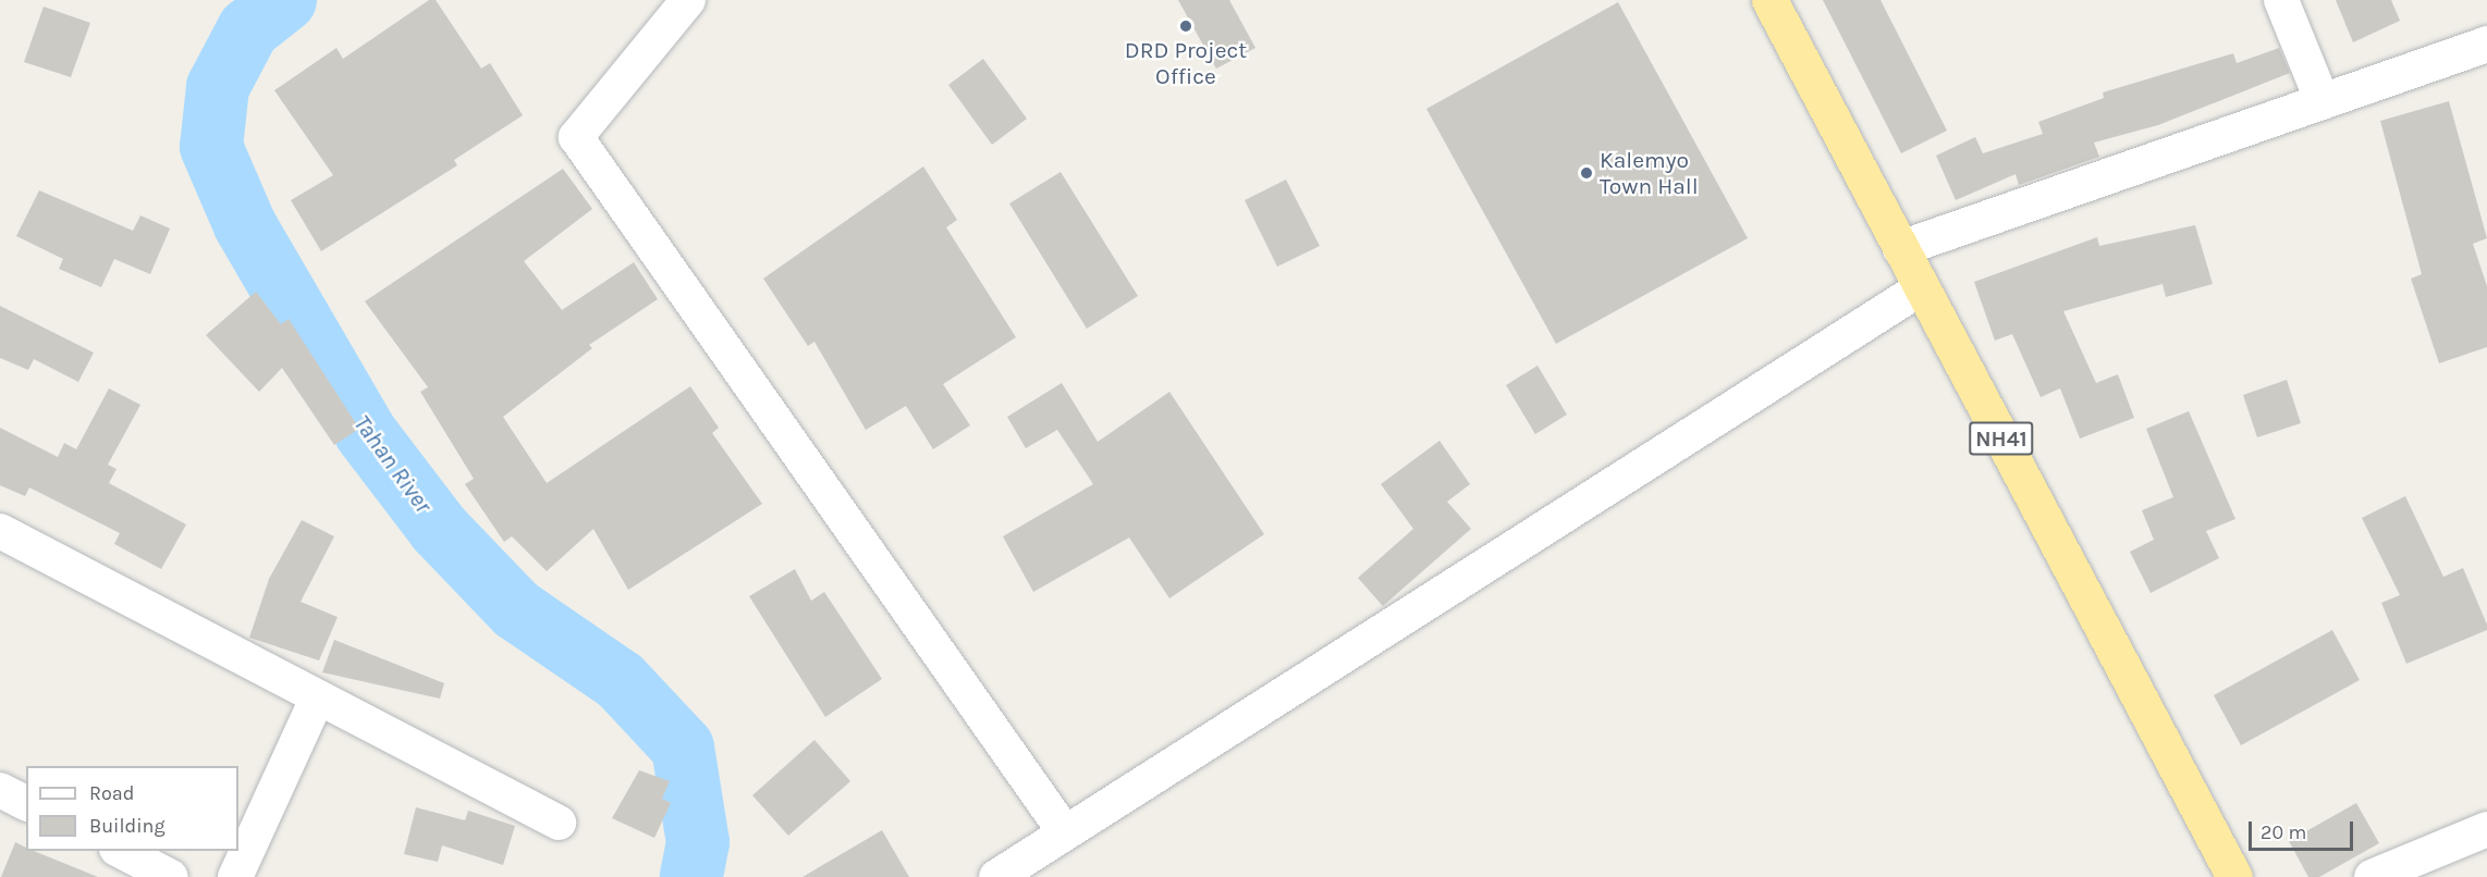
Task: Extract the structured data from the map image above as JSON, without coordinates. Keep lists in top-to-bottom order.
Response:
{
  "streets": {
    "highway": ["NH41"]
  },
  "water": ["Tahan River"],
  "places": ["DRD Project Office", "Kalemyo Town Hall"],
  "legend": ["Road", "Building"],
  "scale_bar": "20 m"
}
